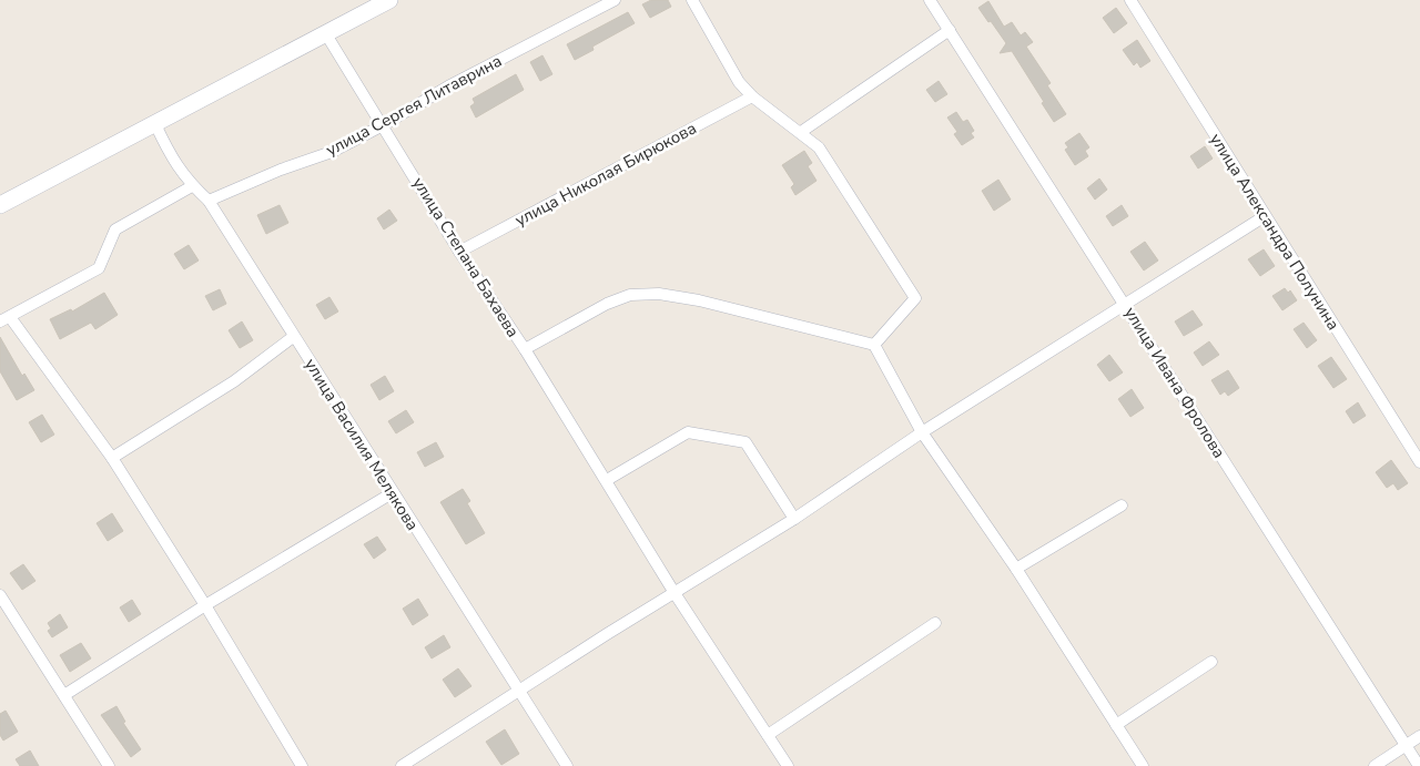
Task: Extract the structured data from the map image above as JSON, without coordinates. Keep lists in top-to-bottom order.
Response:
{
  "streets": {
    "street": [
      "улица Сергея Литаврина",
      "улица Николая Бирюкова",
      "улица Александра Полунина",
      "улица Степана Бахаева",
      "улица Ивана Фролова",
      "улица Василия Мелякова"
    ]
  },
  "crossings": [
    ["улица Сергея Литаврина", "улица Степана Бахаева"],
    ["улица Сергея Литаврина", "улица Василия Мелякова"],
    ["улица Николая Бирюкова", "улица Степана Бахаева"]
  ]
}
